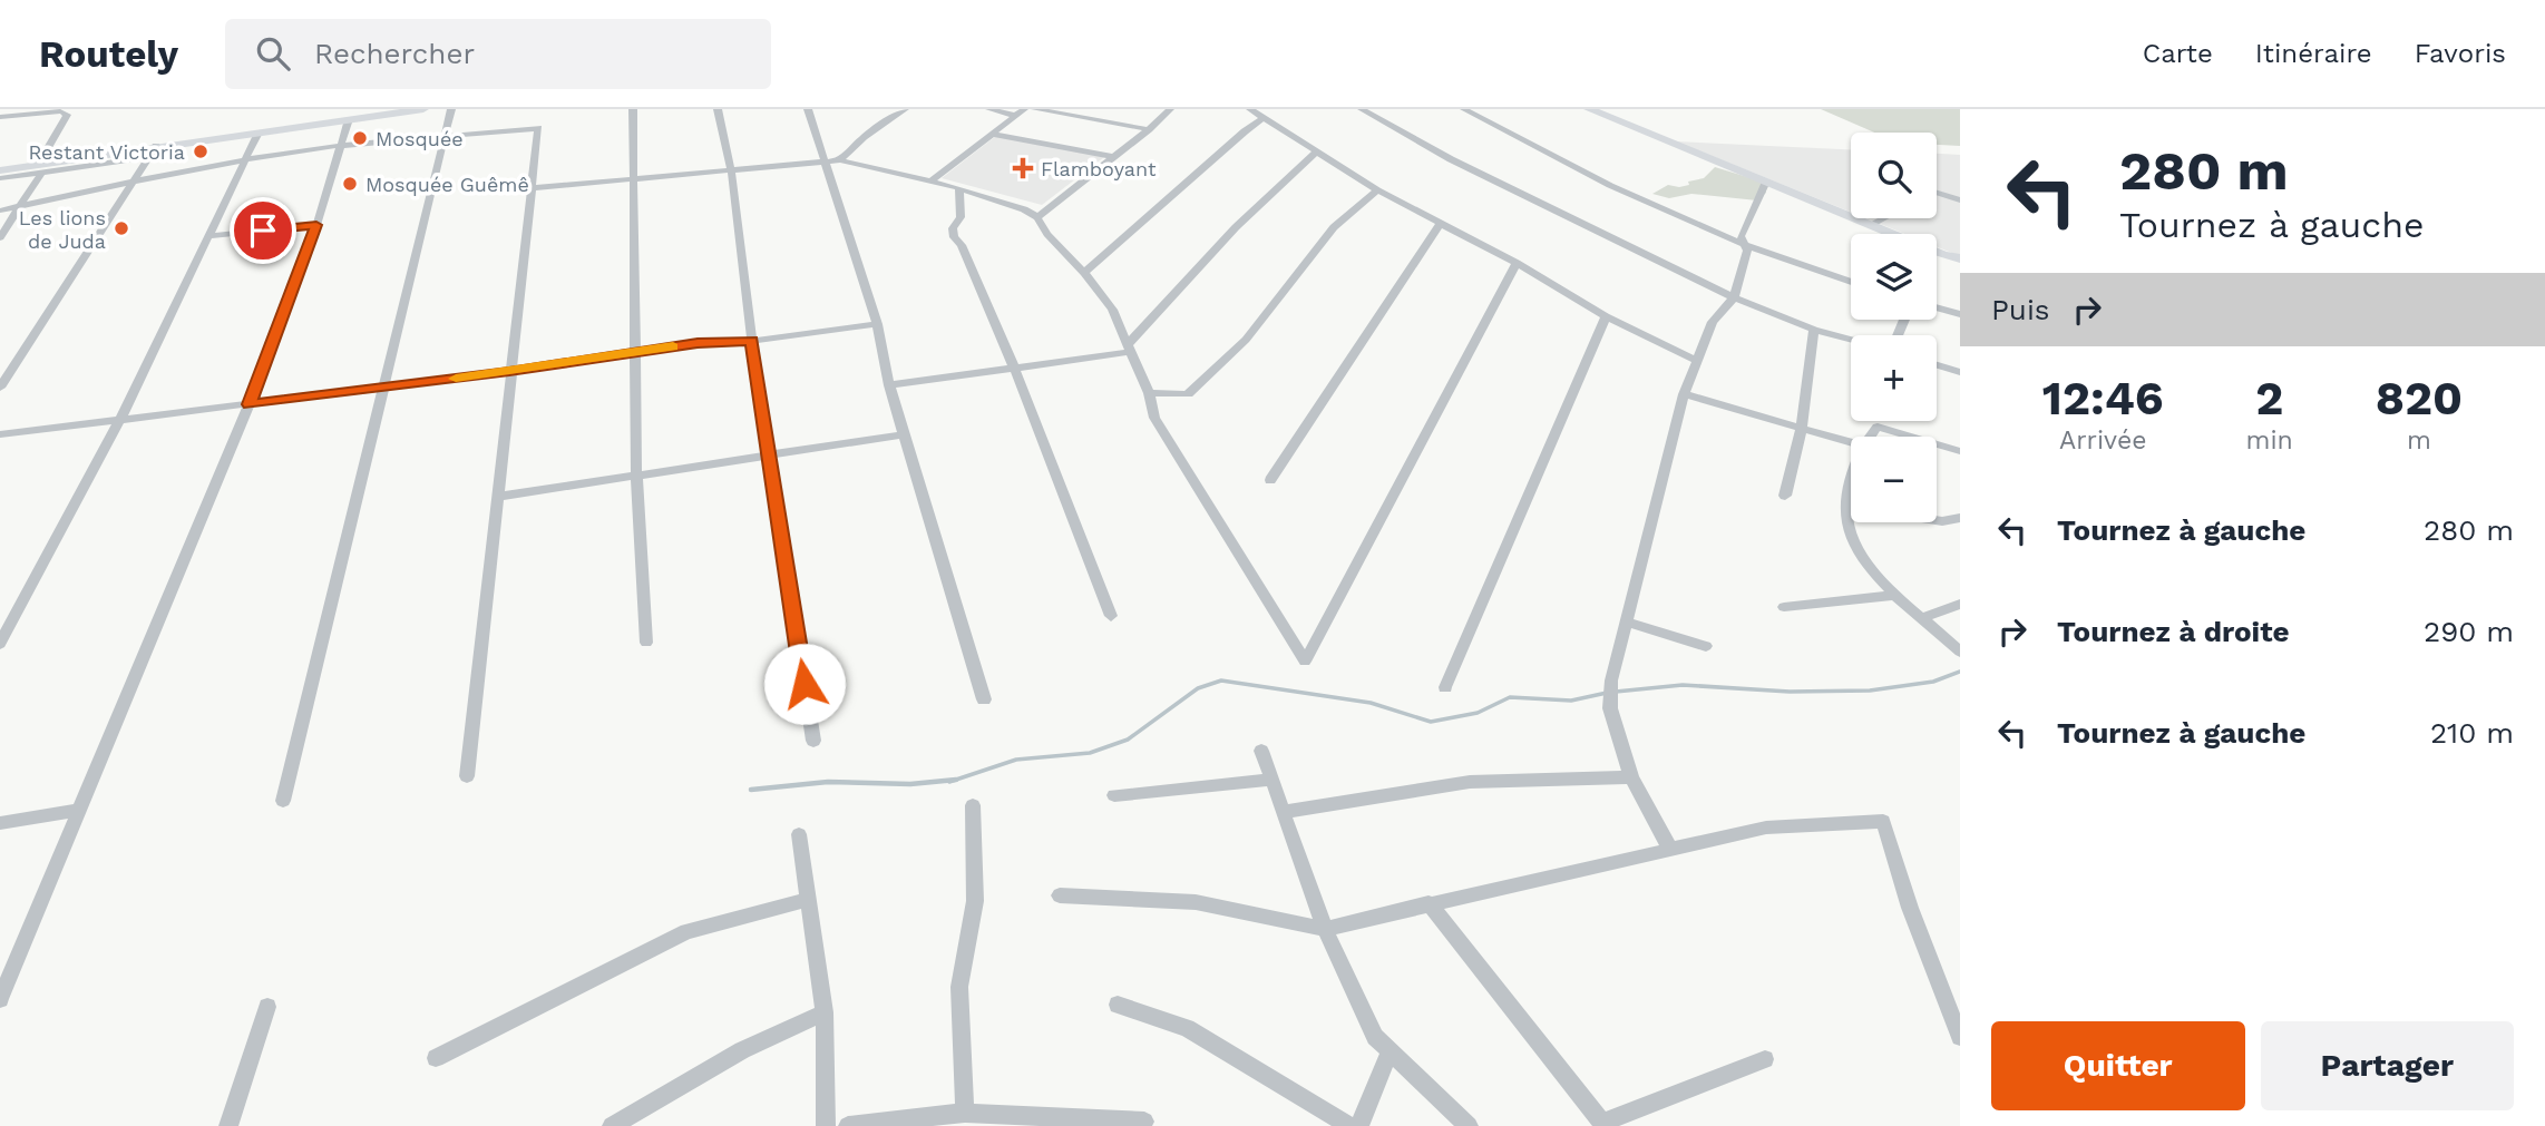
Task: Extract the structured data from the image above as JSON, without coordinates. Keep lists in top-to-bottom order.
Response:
{
  "places": {
    "other": [
      "Mosquée",
      "Restant Victoria",
      "Mosquée Guêmê",
      "Les lions de Juda"
    ],
    "health": ["Flamboyant"]
  },
  "page": {
    "header": "Routely",
    "search": "Rechercher",
    "nav": ["Carte", "Itinéraire", "Favoris"],
    "turn": ["280 m", "Tournez à gauche"],
    "map_buttons": ["+", "−"],
    "then": "Puis",
    "eta": [
      "12:46",
      "Arrivée",
      "2",
      "min",
      "820",
      "m"
    ],
    "list": [
      {
        "name": "Tournez à gauche",
        "value": "280 m"
      },
      {
        "name": "Tournez à droite",
        "value": "290 m"
      },
      {
        "name": "Tournez à gauche",
        "value": "210 m"
      }
    ],
    "buttons": ["Quitter", "Partager"]
  }
}
